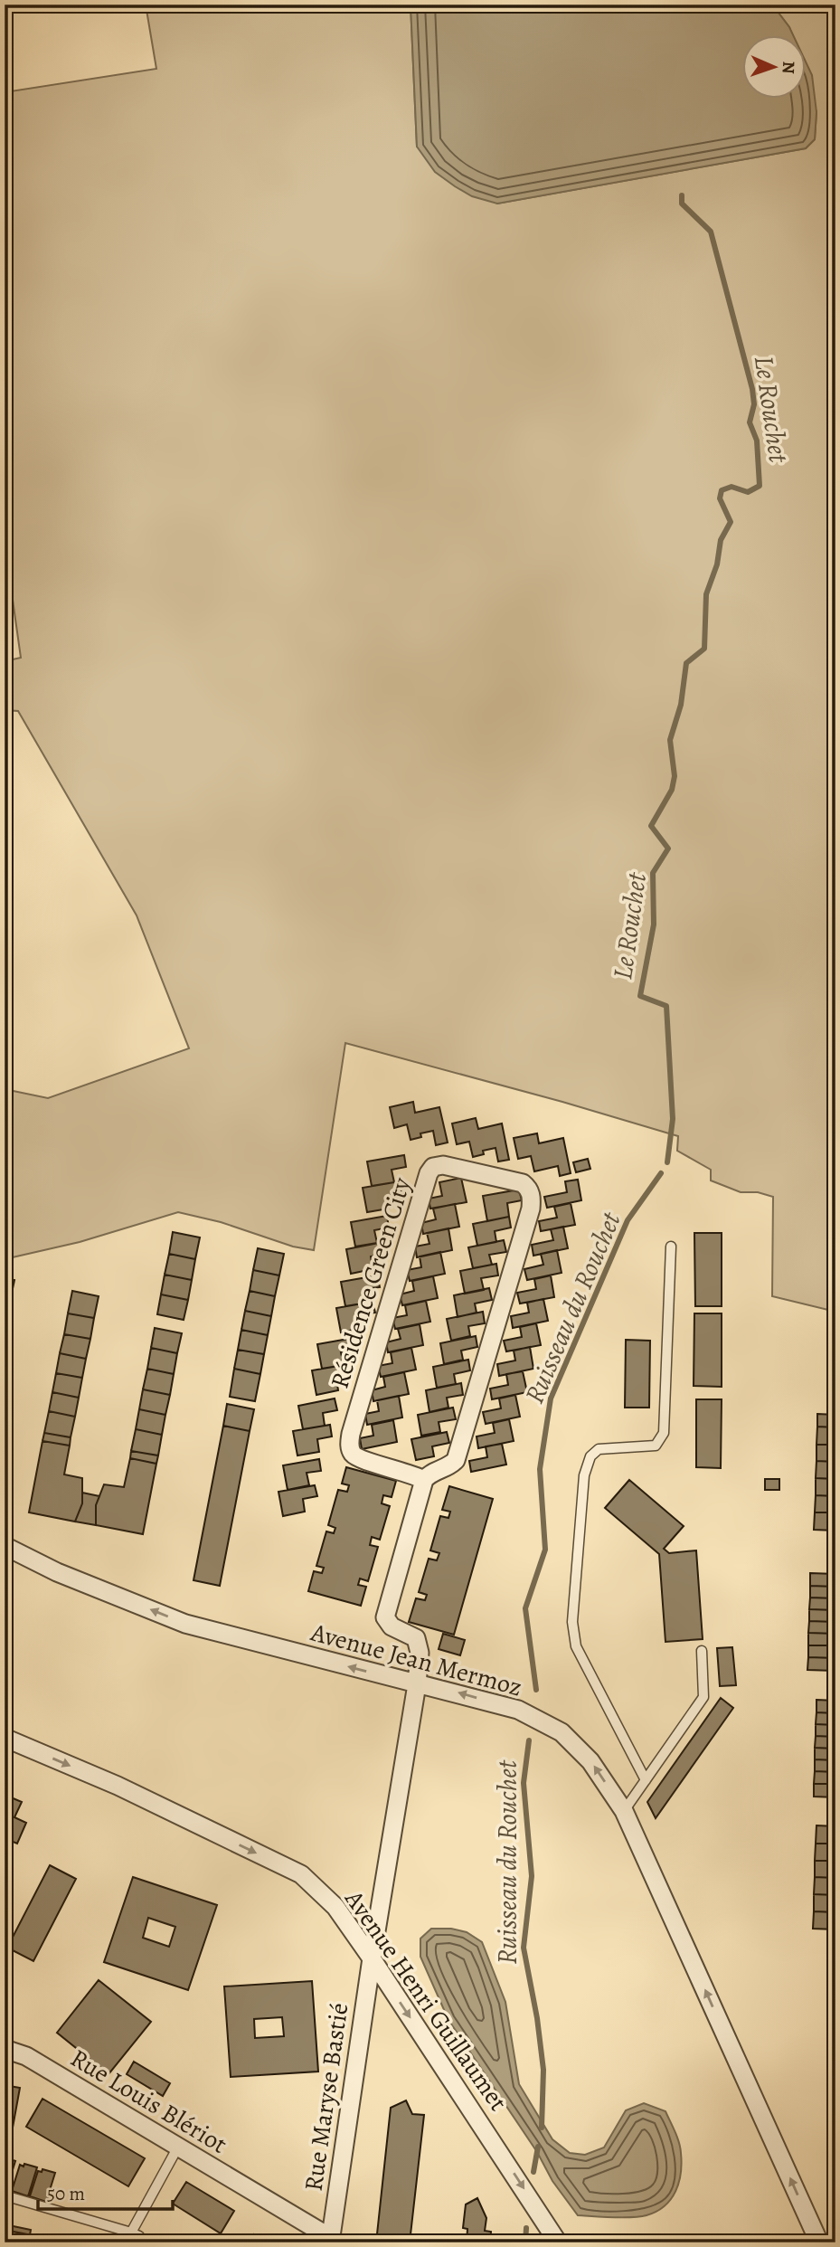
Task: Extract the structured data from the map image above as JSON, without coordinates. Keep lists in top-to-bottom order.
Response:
{
  "streets": {
    "street": [
      "Résidence Green City",
      "Avenue Jean Mermoz",
      "Avenue Henri Guillaumet",
      "Rue Maryse Bastié",
      "Rue Louis Blériot"
    ]
  },
  "crossings": [
    ["Avenue Jean Mermoz", "Rue Maryse Bastié"],
    ["Avenue Henri Guillaumet", "Rue Maryse Bastié"],
    ["Rue Maryse Bastié", "Rue Louis Blériot"]
  ],
  "one_way": ["Avenue Jean Mermoz", "Avenue Henri Guillaumet"],
  "water": ["Le Rouchet", "Ruisseau du Rouchet"],
  "scale_bar": "50 m",
  "north": "right"
}
